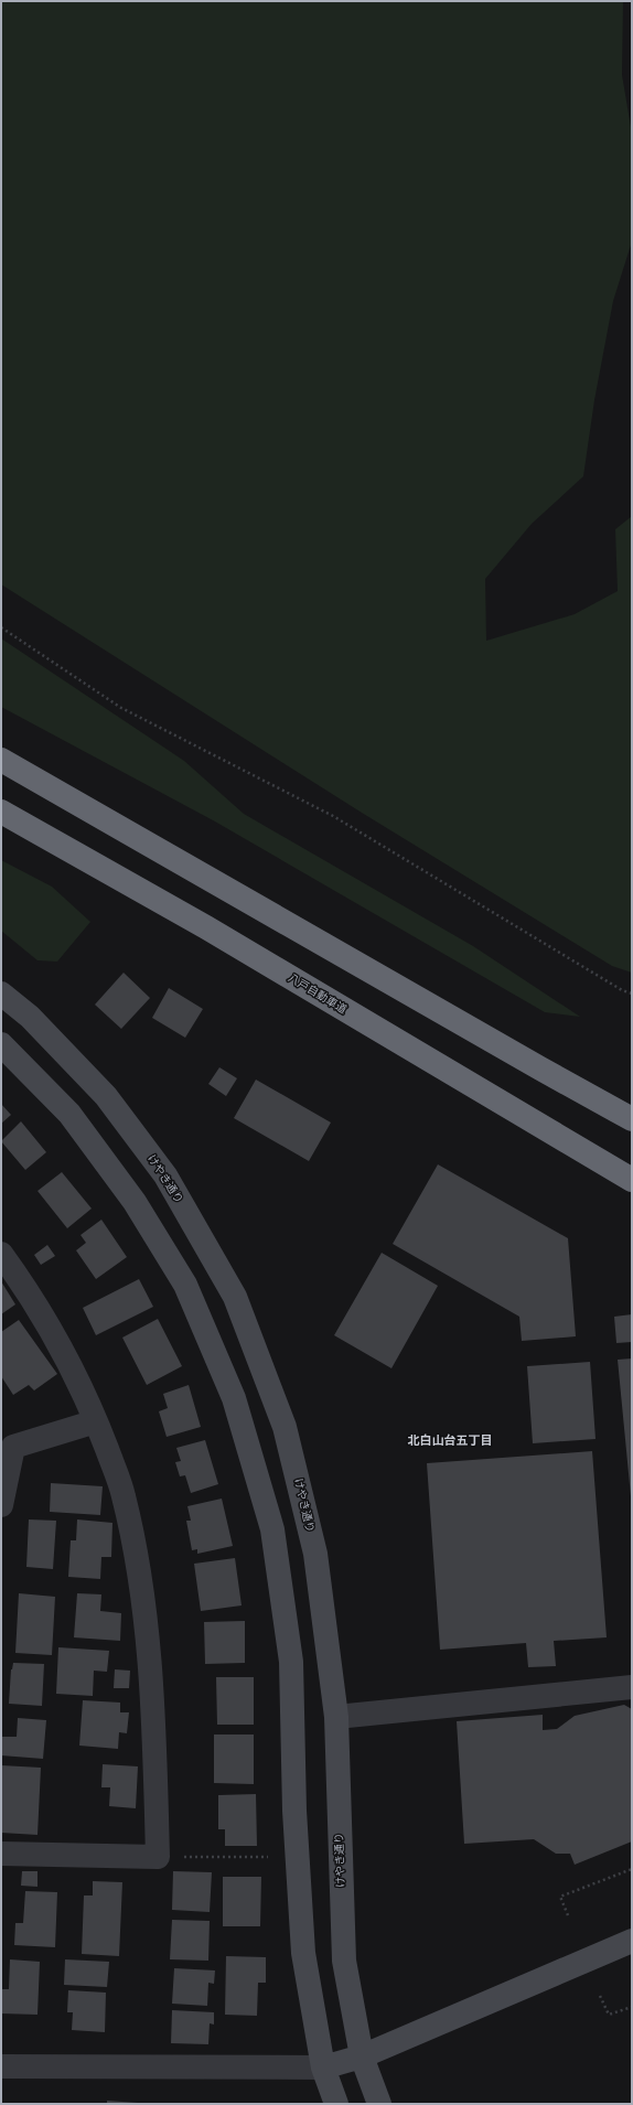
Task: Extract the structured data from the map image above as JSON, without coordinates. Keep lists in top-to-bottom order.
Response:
{
  "streets": {
    "highway": ["八戸自動車道"],
    "street": ["けやき通り"]
  },
  "districts": ["北白山台五丁目"]
}
